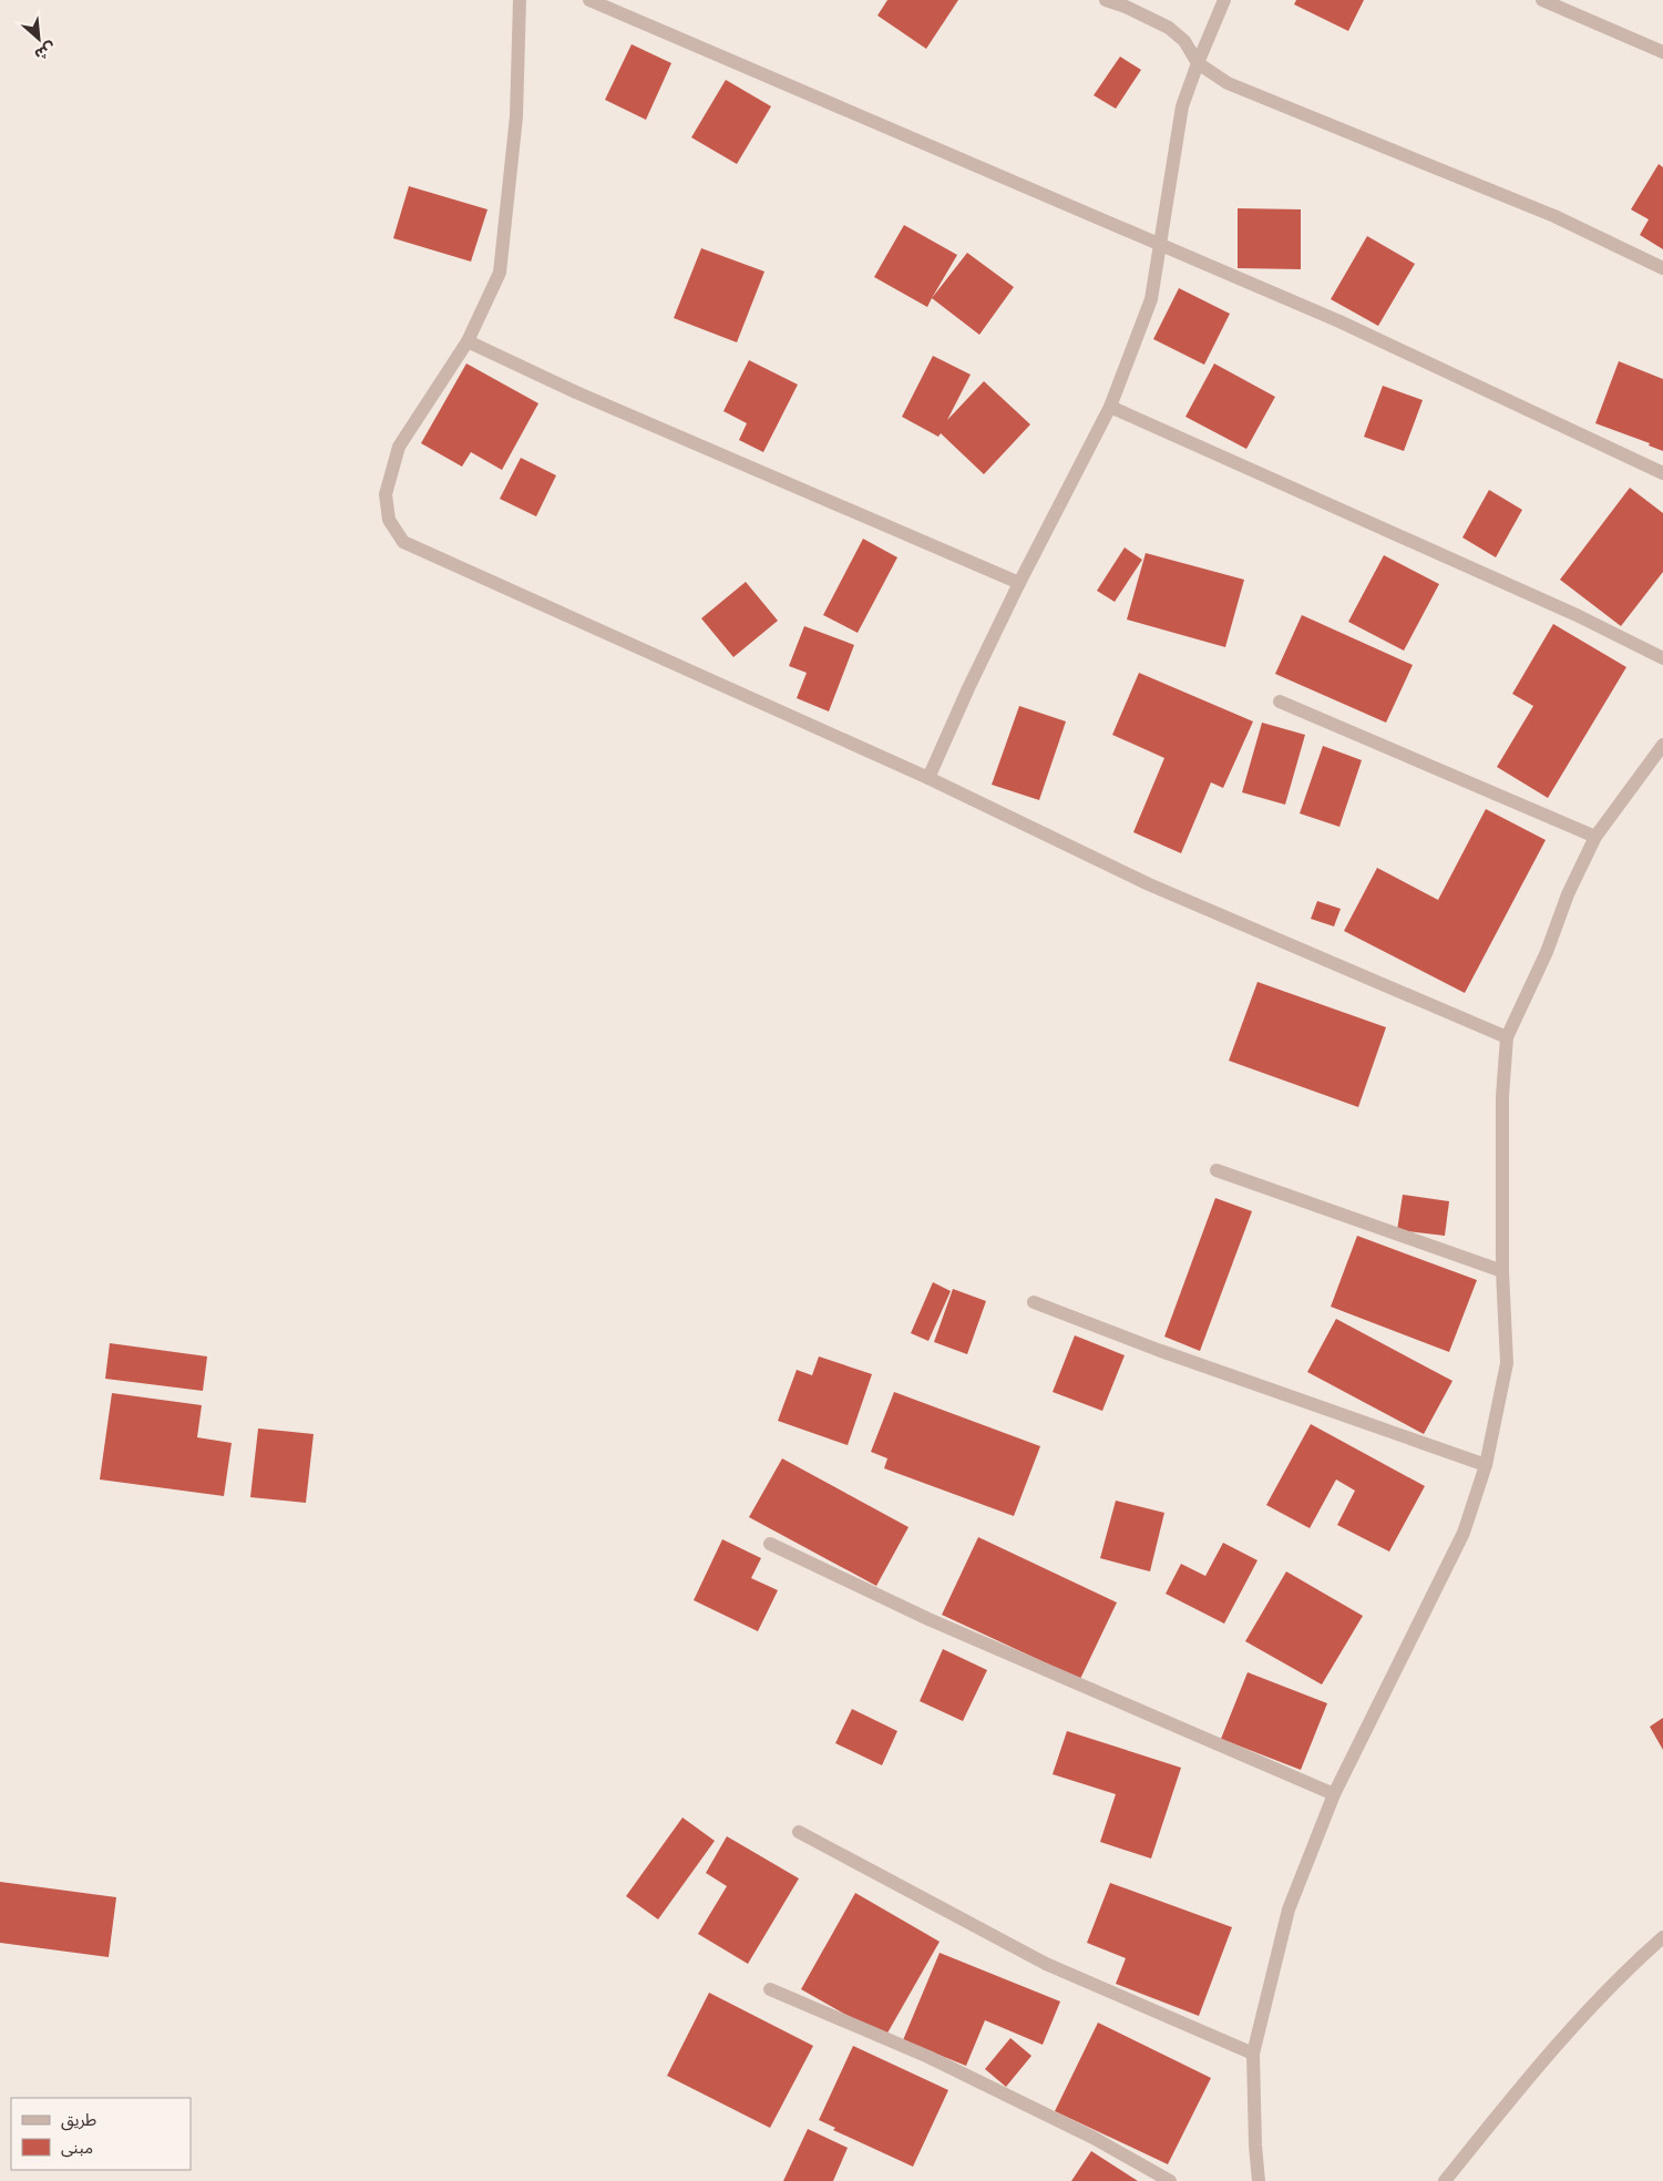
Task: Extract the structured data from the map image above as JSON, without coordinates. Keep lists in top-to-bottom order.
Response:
{
  "legend": ["طريق", "مبنى"],
  "north": "bottom right"
}
